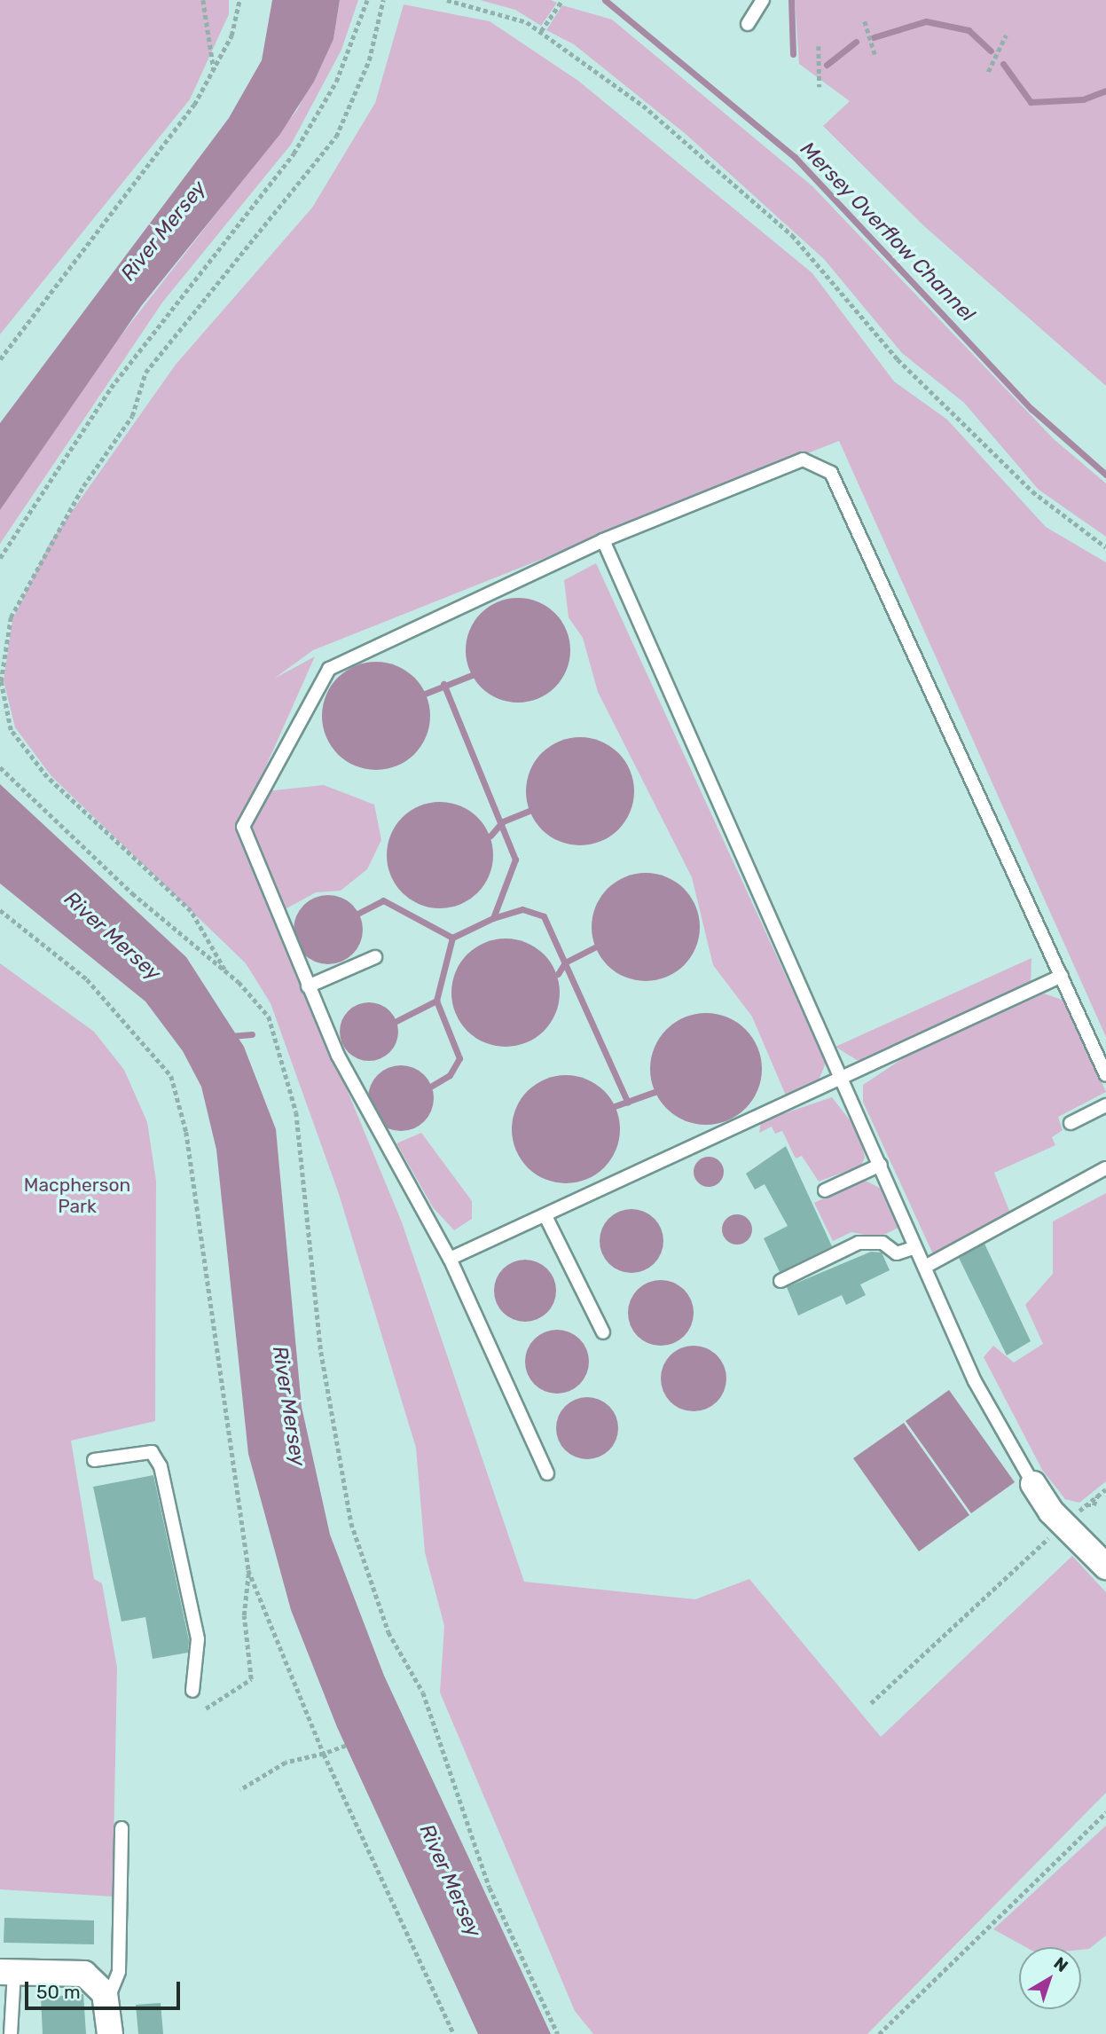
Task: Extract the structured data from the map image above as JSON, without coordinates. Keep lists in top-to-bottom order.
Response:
{
  "water": ["River Mersey", "Mersey Overflow Channel"],
  "parks": ["Macpherson Park"],
  "scale_bar": "50 m",
  "north": "top right"
}
